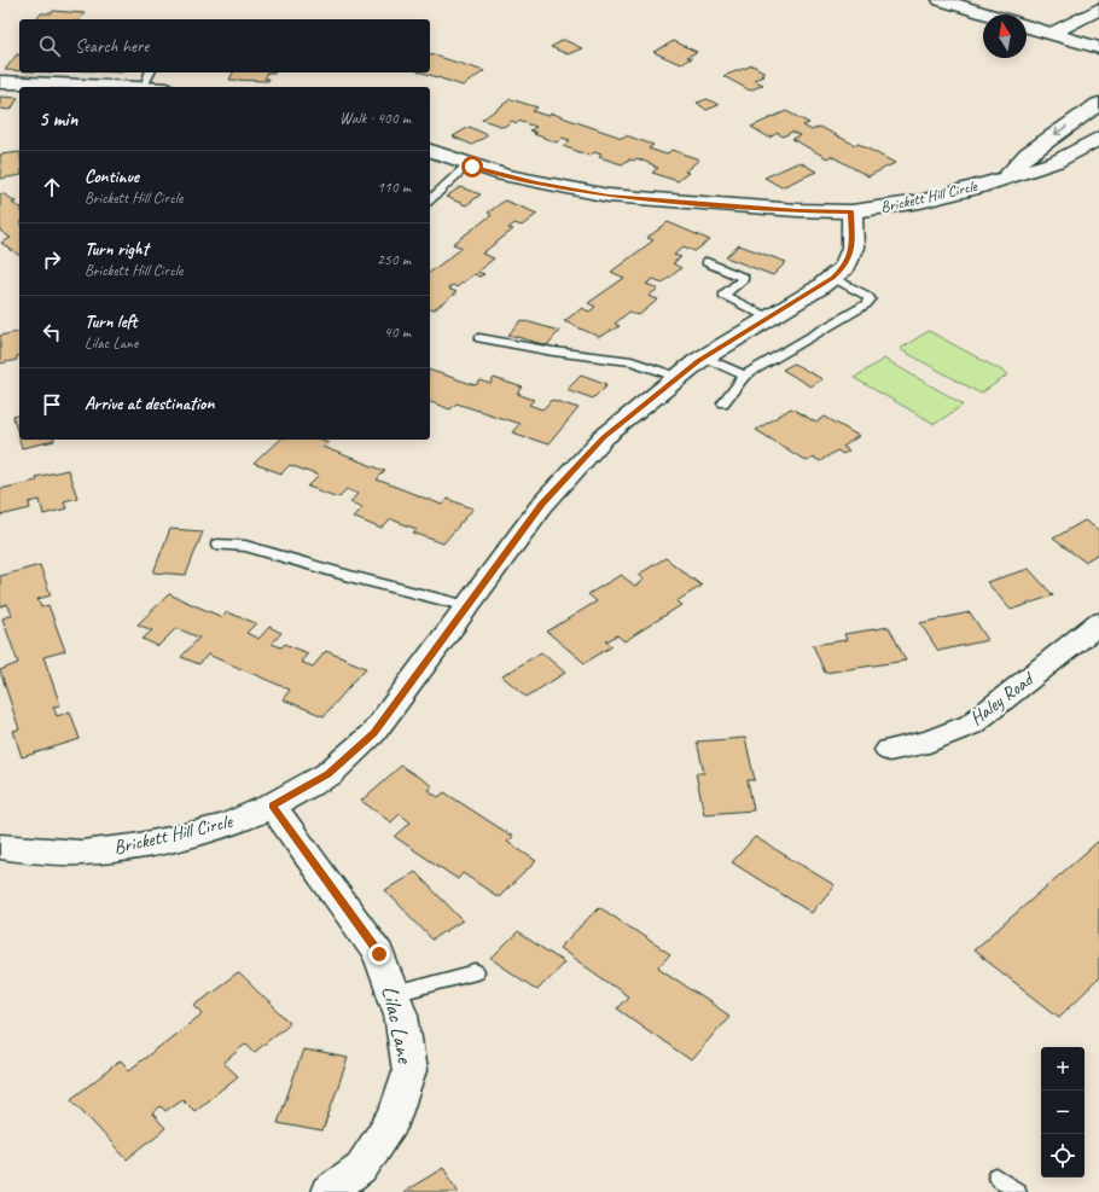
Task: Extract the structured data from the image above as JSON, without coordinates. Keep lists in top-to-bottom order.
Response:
{
  "streets": {
    "street": ["Brickett Hill Circle", "Haley Road", "Lilac Lane"]
  },
  "crossings": [
    ["Brickett Hill Circle", "Lilac Lane"]
  ],
  "north": "top",
  "page": {
    "search": "Search here",
    "heading": ["5 min", "Walk · 400 m"],
    "list": [
      ["Continue", "Brickett Hill Circle", "110 m"],
      ["Turn right", "Brickett Hill Circle", "250 m"],
      ["Turn left", "Lilac Lane", "40 m"],
      "Arrive at destination"
    ],
    "map_buttons": ["+", "−"]
  }
}
